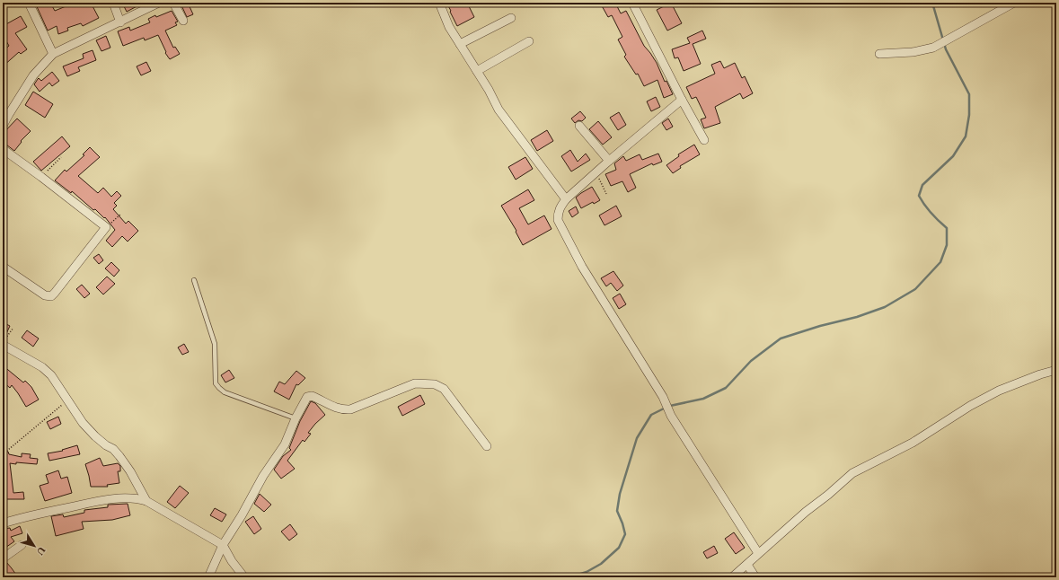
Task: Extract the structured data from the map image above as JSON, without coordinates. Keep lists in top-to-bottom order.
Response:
{
  "north": "bottom right"
}
